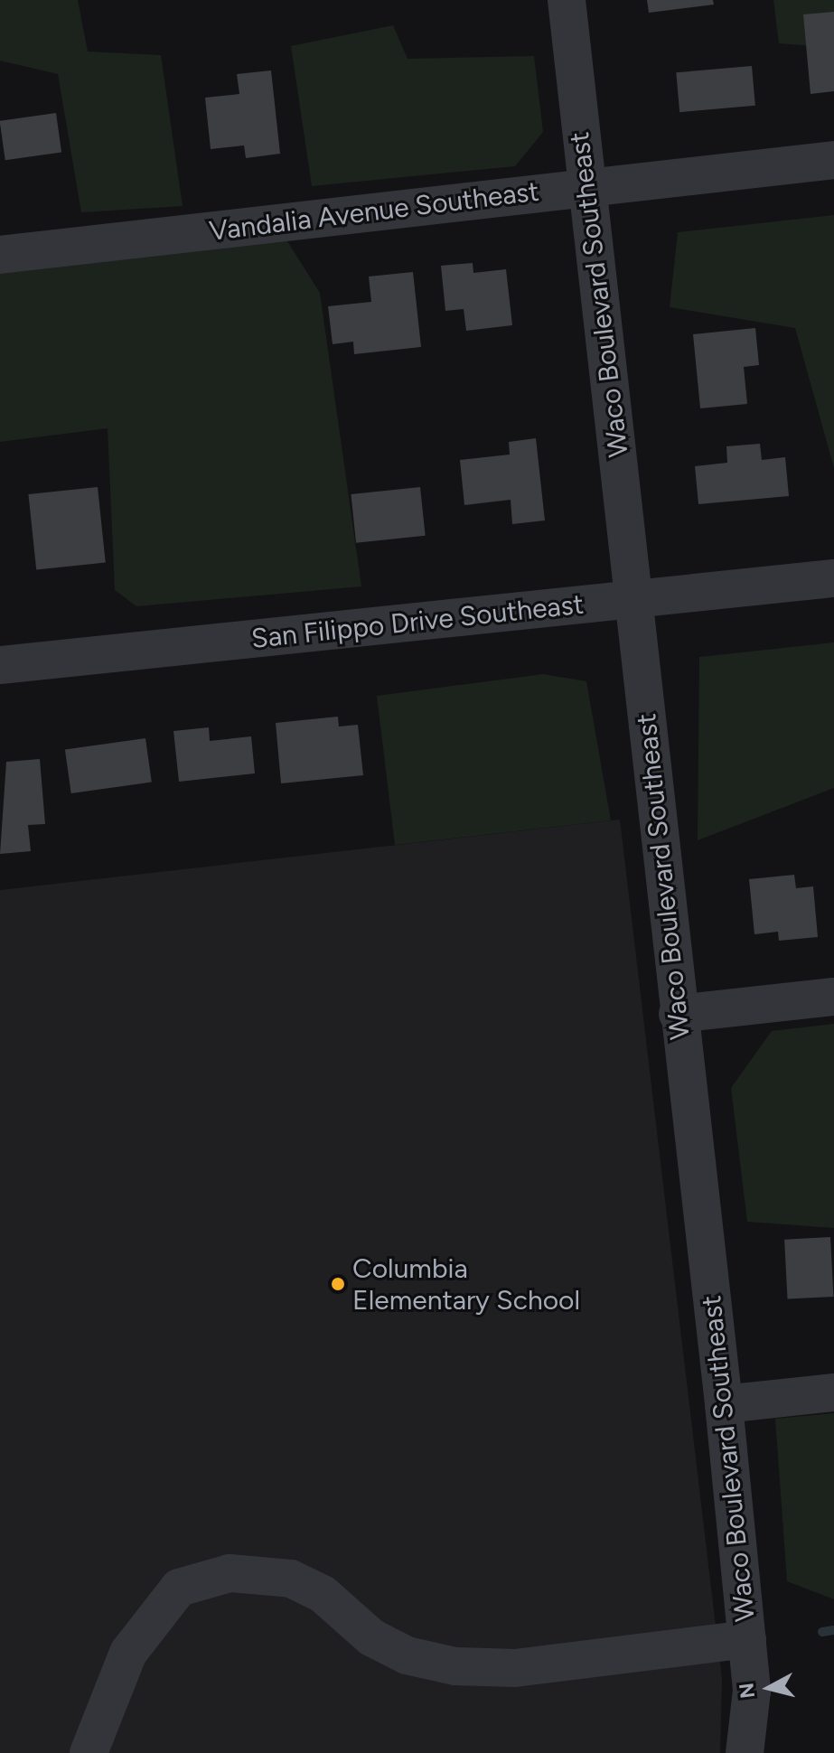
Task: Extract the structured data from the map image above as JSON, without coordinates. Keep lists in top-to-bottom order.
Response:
{
  "streets": {
    "street": ["Vandalia Avenue Southeast", "Waco Boulevard Southeast", "San Filippo Drive Southeast"]
  },
  "crossings": [
    ["Vandalia Avenue Southeast", "Waco Boulevard Southeast"],
    ["Waco Boulevard Southeast", "San Filippo Drive Southeast"]
  ],
  "places": ["Columbia Elementary School"],
  "north": "left"
}
